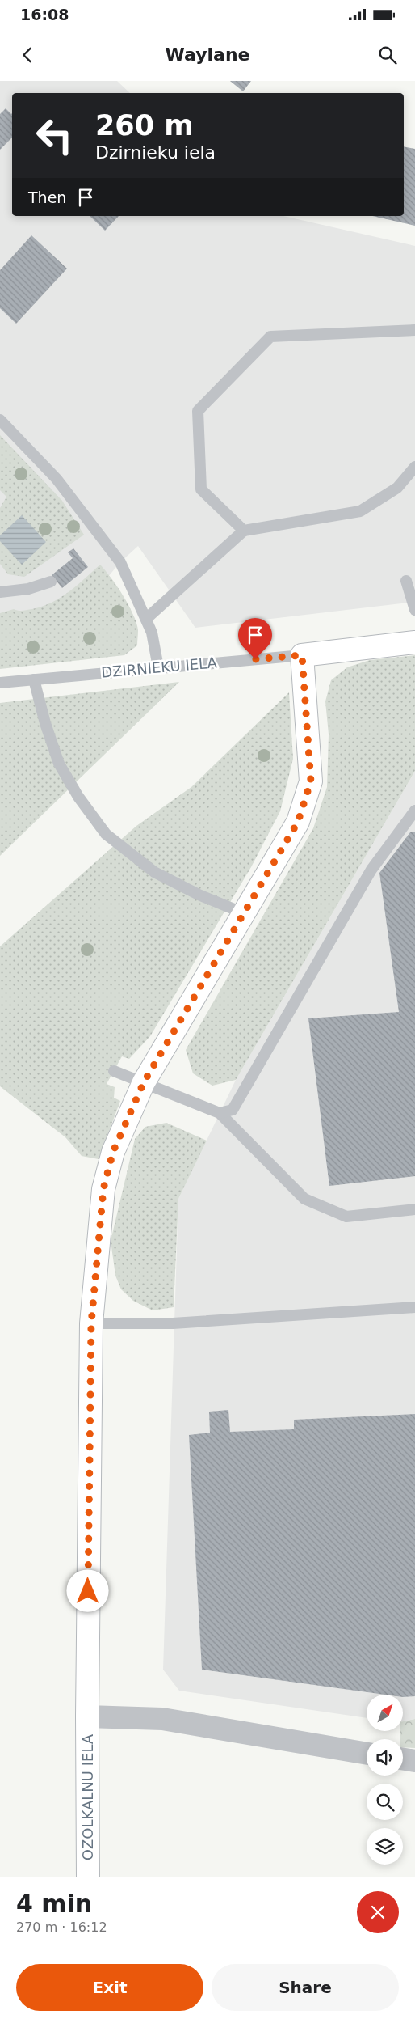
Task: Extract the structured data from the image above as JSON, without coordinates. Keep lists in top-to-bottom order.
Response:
{
  "streets": {
    "street": ["DZIRNIEKU IELA", "OZOLKALNU IELA"]
  },
  "crossings": [
    ["DZIRNIEKU IELA", "OZOLKALNU IELA"]
  ],
  "north": "top right",
  "page": {
    "status": "16:08",
    "header": "Waylane",
    "turn": ["260 m", "Dzirnieku iela"],
    "then": "Then",
    "heading": ["4 min", "270 m · 16:12"],
    "buttons": ["Exit", "Share"]
  }
}
